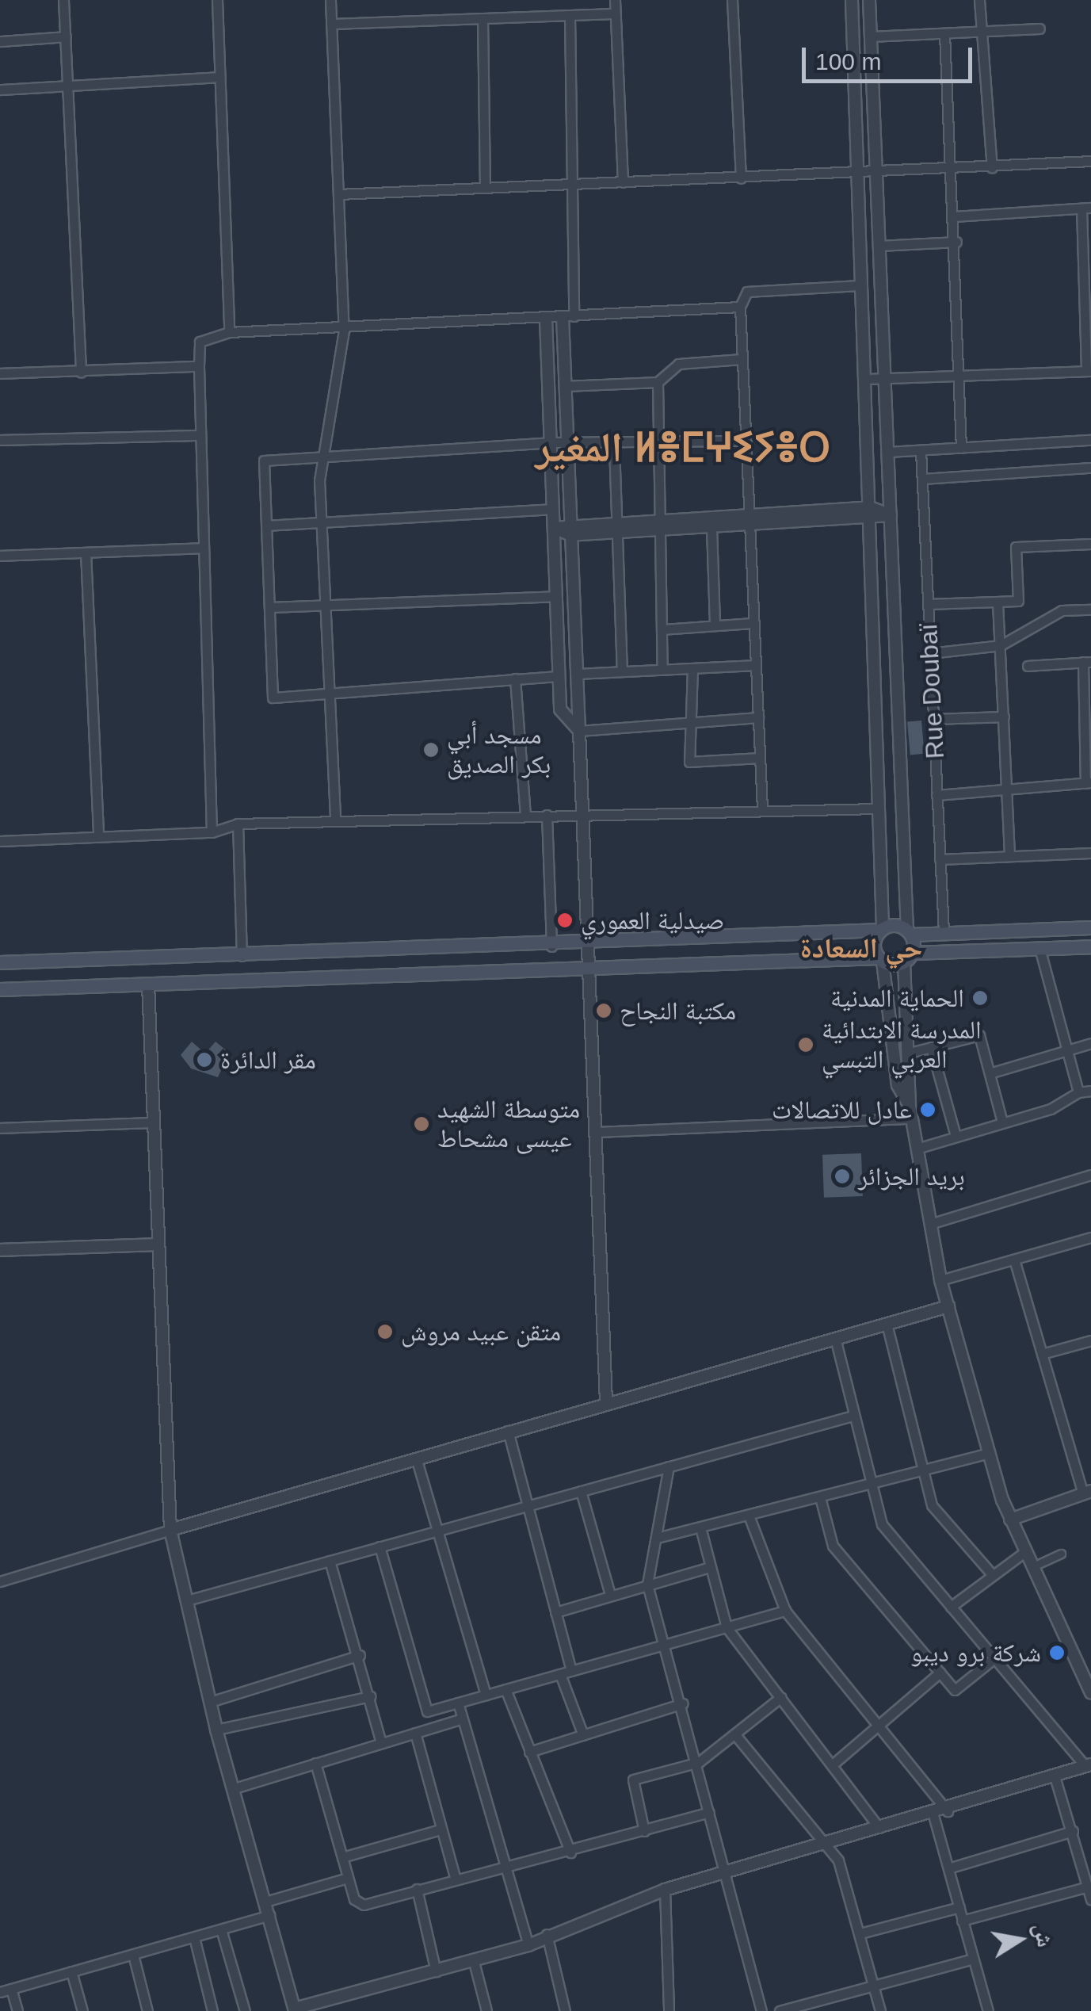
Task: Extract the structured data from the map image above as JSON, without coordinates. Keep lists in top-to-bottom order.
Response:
{
  "streets": {
    "street": ["Rue Doubaï"]
  },
  "districts": ["المغير ⵍⴻⵎⵖⵉⵢⴻⵔ", "حي السعادة"],
  "places": [
    "مسجد أبي بكر الصديق",
    "صيدلية العموري",
    "الحماية المدنية",
    "مكتبة النجاح",
    "المدرسة الابتدائية العربي التبسي",
    "مقر الدائرة",
    "عادل للاتصالات",
    "متوسطة الشهيد عيسى مشحاط",
    "بريد الجزائر",
    "متقن عبيد مروش",
    "شركة برو ديبو"
  ],
  "scale_bar": "100 m",
  "north": "right"
}
